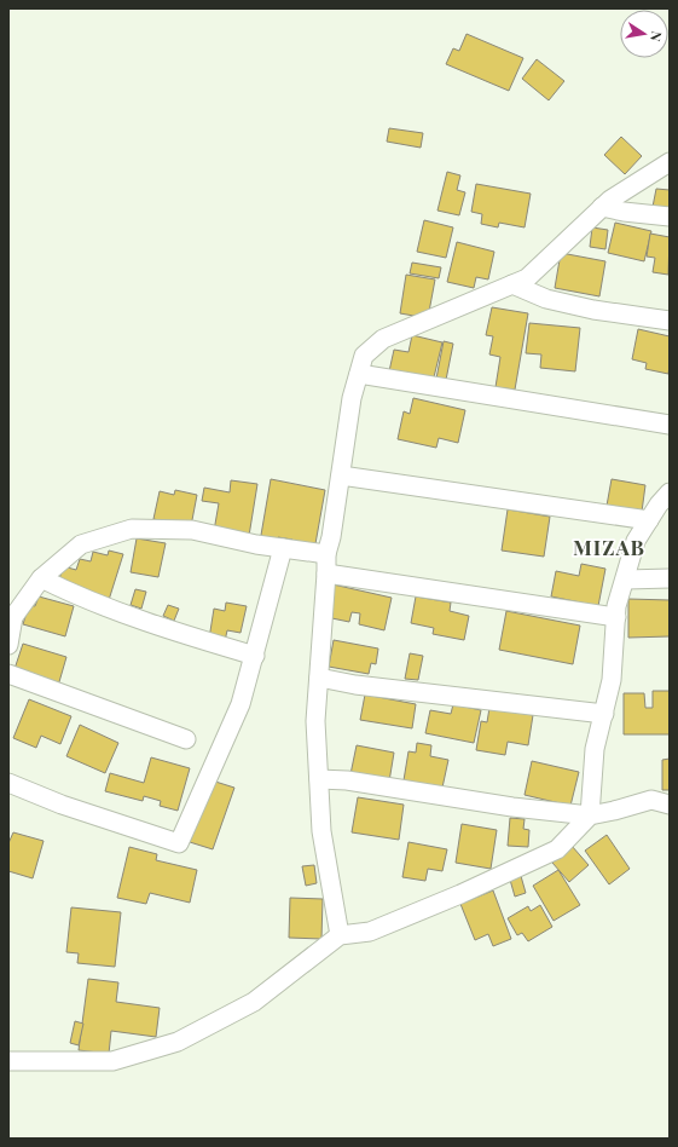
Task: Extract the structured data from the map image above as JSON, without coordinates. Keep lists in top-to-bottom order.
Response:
{
  "districts": ["MIZAB"],
  "north": "right"
}
